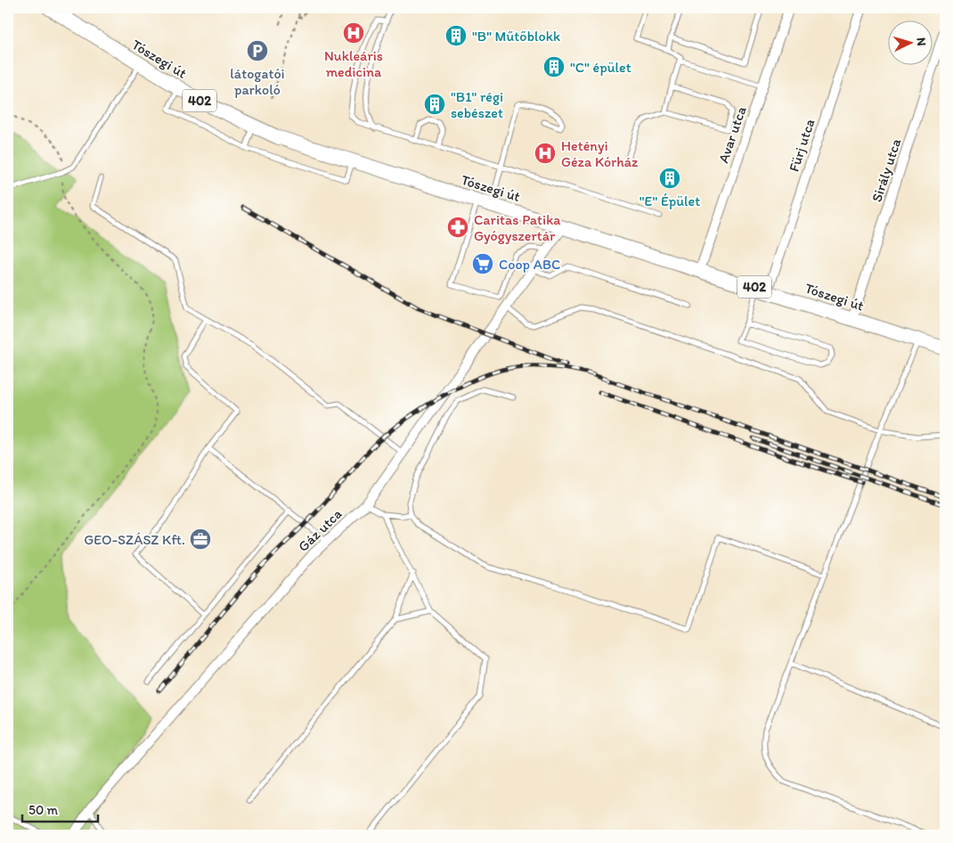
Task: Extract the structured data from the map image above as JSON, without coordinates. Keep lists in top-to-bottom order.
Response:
{
  "streets": {
    "main road": ["Tószegi út", "402"],
    "street": [
      "Avar utca",
      "Fürj utca",
      "Sirály utca",
      "Gáz utca"
    ]
  },
  "crossings": [
    ["Tószegi út", "Avar utca"],
    ["Tószegi út", "Fürj utca"],
    ["Tószegi út", "Sirály utca"],
    ["Tószegi út", "Gáz utca"]
  ],
  "places": {
    "hospital": ["Nukleáris medicina", "Hetényi Géza Kórház"],
    "building": [
      "\"B\" Műtőblokk",
      "\"C\" épület",
      "\"B1\" régi sebészet",
      "\"E\" Épület"
    ],
    "parking": ["látogatói parkoló"],
    "pharmacy": ["Caritas Patika Gyógyszertár"],
    "supermarket": ["Coop ABC"],
    "office": ["GEO-SZÁSZ Kft."]
  },
  "scale_bar": "50 m",
  "north": "right"
}
